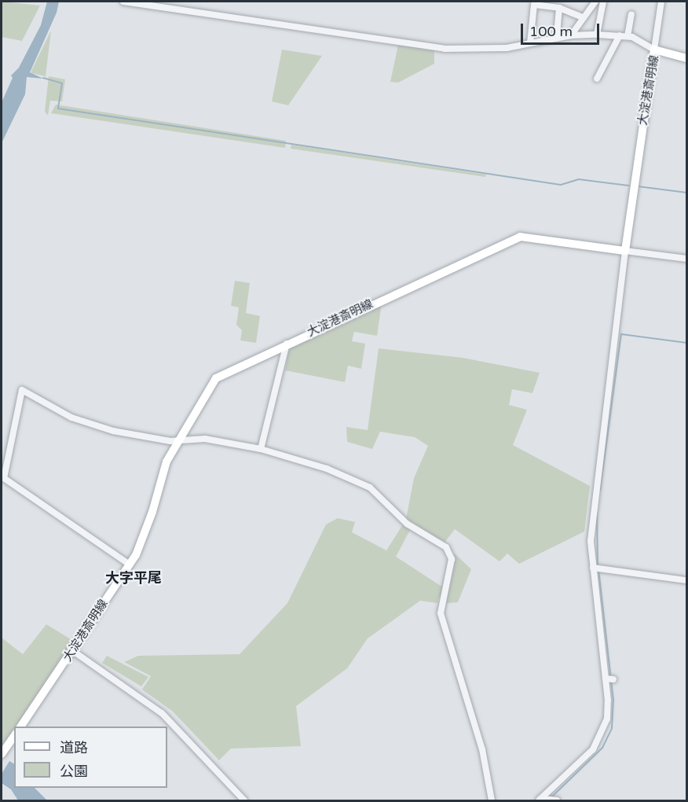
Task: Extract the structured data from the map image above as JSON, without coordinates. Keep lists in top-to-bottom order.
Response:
{
  "streets": {
    "main road": ["大淀港斎明線"]
  },
  "districts": ["大字平尾"],
  "legend": ["道路", "公園"],
  "scale_bar": "100 m"
}
